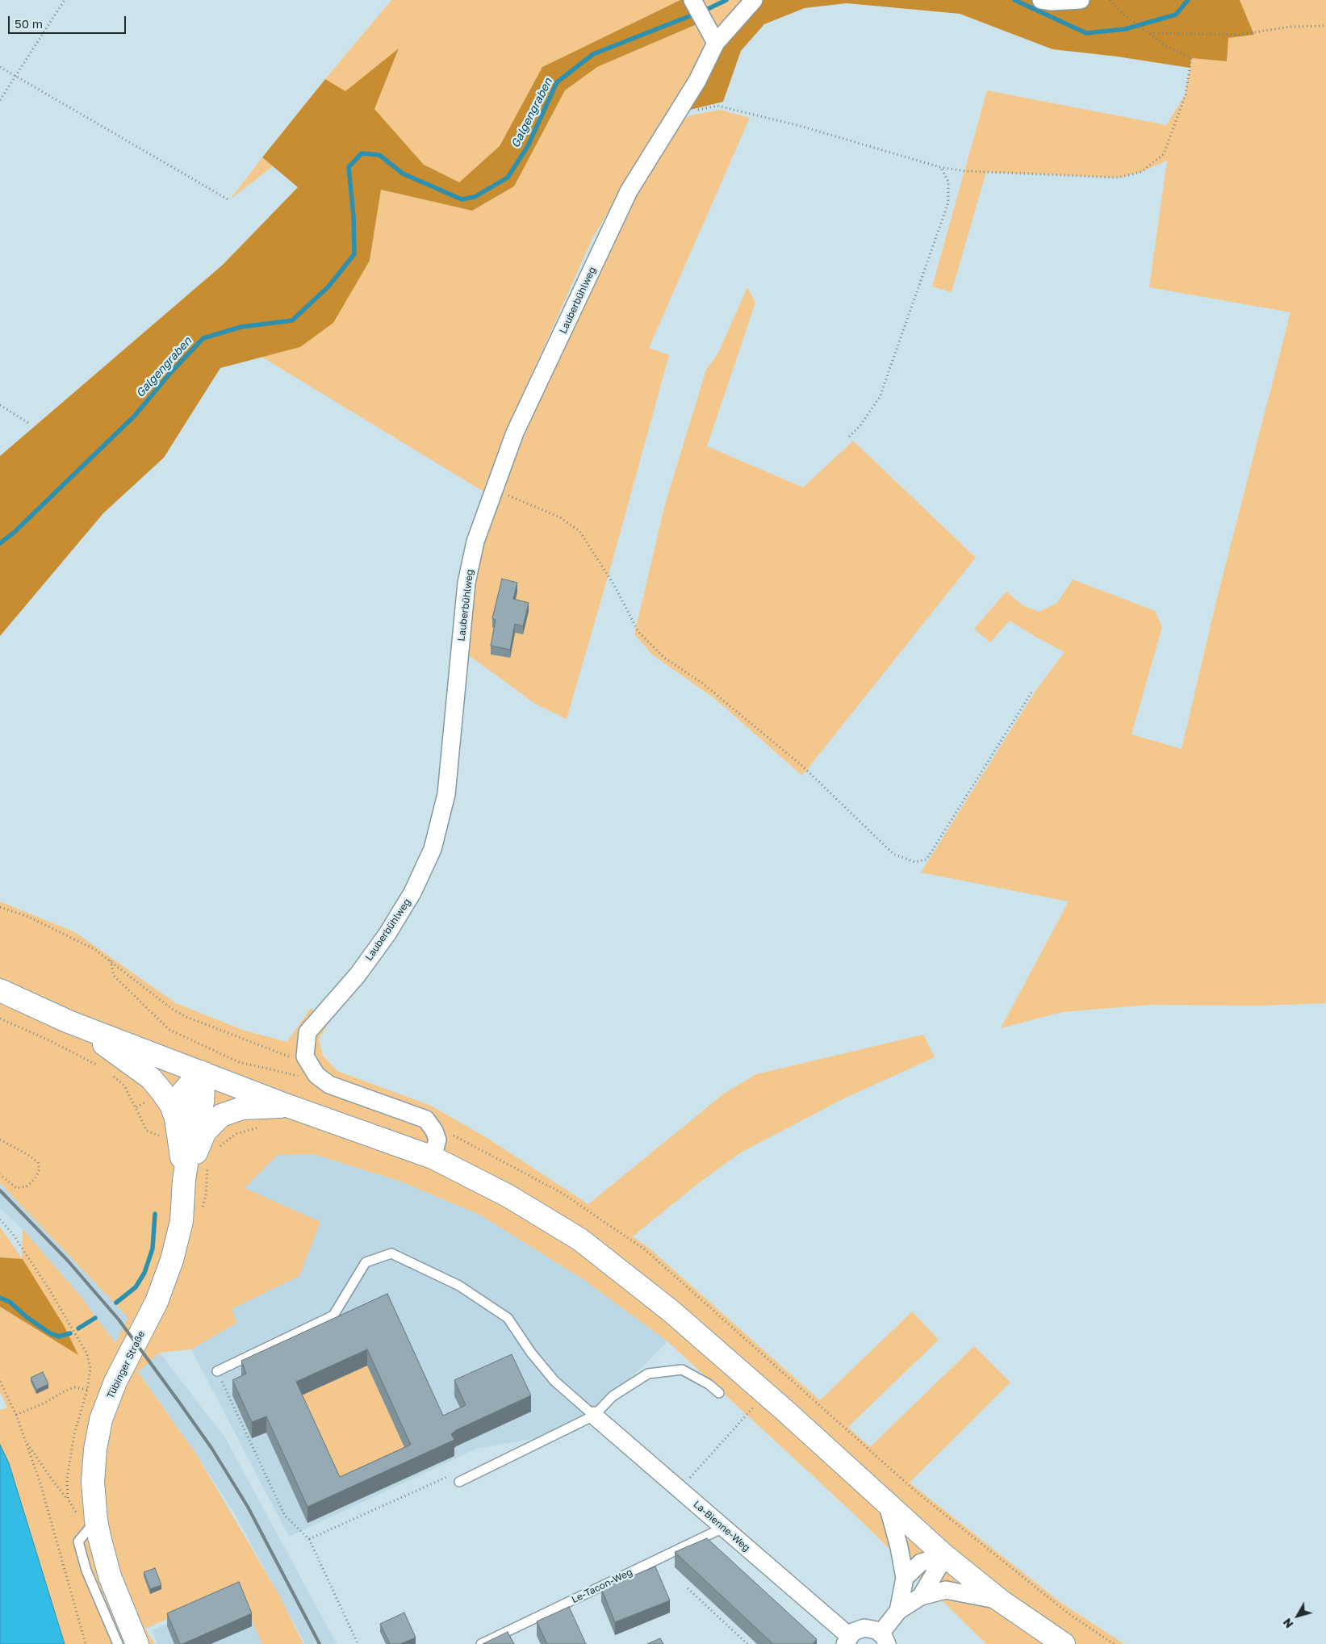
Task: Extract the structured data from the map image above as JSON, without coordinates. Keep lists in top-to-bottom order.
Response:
{
  "streets": {
    "main road": ["Tübinger Straße"],
    "street": ["Lauberbühlweg", "La-Bienne-Weg"],
    "lane": ["Le-Tacon-Weg"]
  },
  "crossings": [
    ["La-Bienne-Weg", "Le-Tacon-Weg"]
  ],
  "water": ["Galgengraben"],
  "scale_bar": "50 m",
  "north": "bottom left"
}
